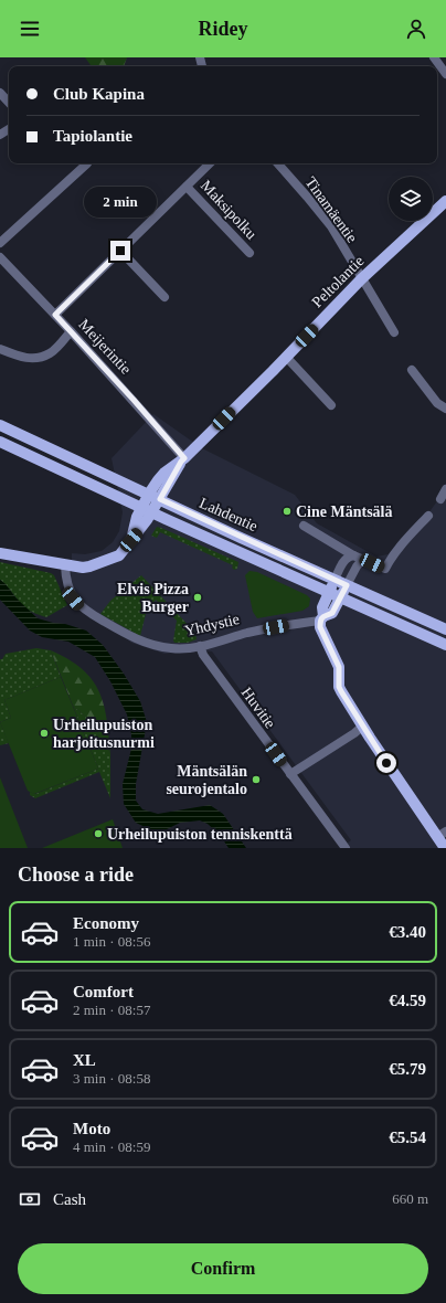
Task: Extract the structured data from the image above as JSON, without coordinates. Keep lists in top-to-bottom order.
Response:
{
  "streets": {
    "main road": ["Peltolantie", "Lahdentie"],
    "street": [
      "Maksipolku",
      "Tinamäentie",
      "Meijerintie",
      "Yhdystie",
      "Huvitie"
    ]
  },
  "crossings": [
    ["Tinamäentie", "Peltolantie"],
    ["Peltolantie", "Meijerintie"],
    ["Peltolantie", "Lahdentie"],
    ["Yhdystie", "Huvitie"]
  ],
  "places": [
    "Cine Mäntsälä",
    "Elvis Pizza Burger",
    "Urheilupuiston harjoitusnurmi",
    "Mäntsälän seurojentalo",
    "Urheilupuiston tenniskenttä"
  ],
  "page": {
    "header": "Ridey",
    "banner": ["Club Kapina", "Tapiolantie"],
    "bubble": "2 min",
    "heading": "Choose a ride",
    "list": [
      {
        "name": "Economy",
        "note": "1 min · 08:56",
        "value": "€3.40"
      },
      {
        "name": "Comfort",
        "note": "2 min · 08:57",
        "value": "€4.59"
      },
      {
        "name": "XL",
        "note": "3 min · 08:58",
        "value": "€5.79"
      },
      {
        "name": "Moto",
        "note": "4 min · 08:59",
        "value": "€5.54"
      }
    ],
    "pay": ["Cash", "660 m"],
    "buttons": "Confirm"
  }
}
